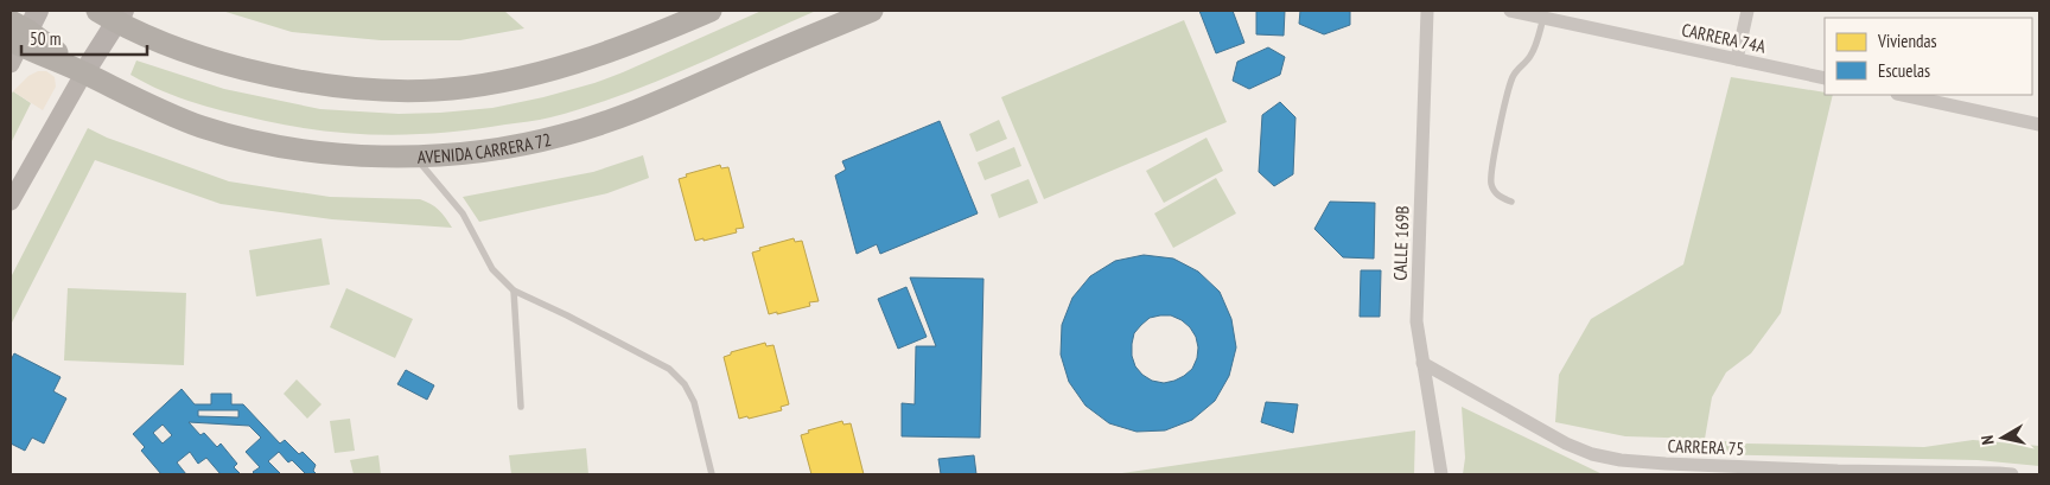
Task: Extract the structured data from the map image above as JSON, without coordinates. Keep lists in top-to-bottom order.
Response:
{
  "streets": {
    "highway": ["AVENIDA CARRERA 72"],
    "street": ["CARRERA 74A", "CALLE 169B", "CARRERA 75"]
  },
  "crossings": [
    ["CALLE 169B", "CARRERA 75"]
  ],
  "legend": ["Viviendas", "Escuelas"],
  "scale_bar": "50 m",
  "north": "left"
}
